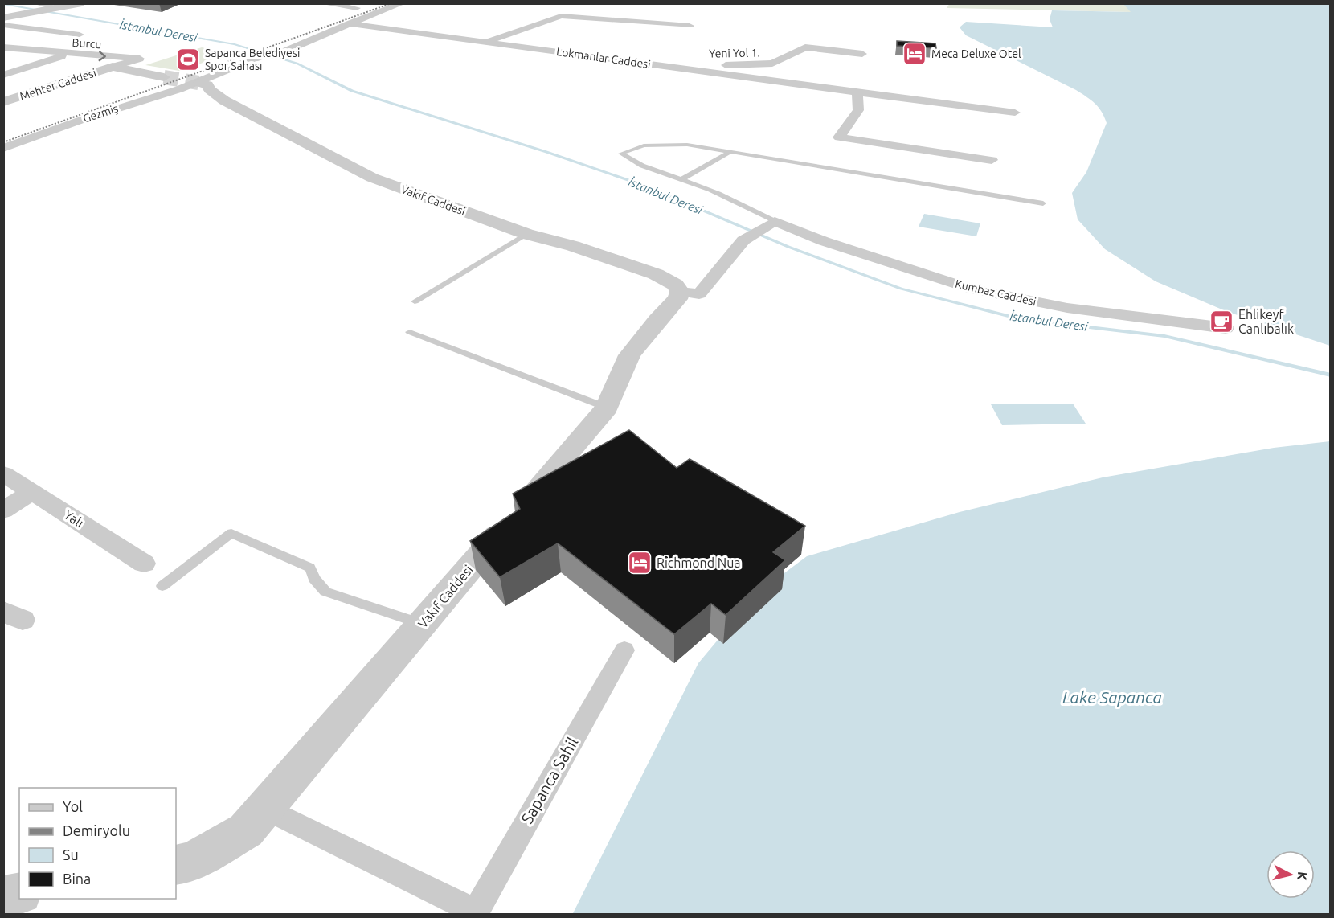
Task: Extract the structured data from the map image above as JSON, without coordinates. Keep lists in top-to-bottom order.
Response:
{
  "streets": {
    "street": [
      "Burcu",
      "Yeni Yol 1.",
      "Lokmanlar Caddesi",
      "Mehter Caddesi",
      "Gezmiş",
      "Vakıf Caddesi",
      "Kumbaz Caddesi",
      "Yalı",
      "Sapanca Sahil"
    ]
  },
  "crossings": [
    ["Burcu", "Mehter Caddesi"],
    ["Yeni Yol 1.", "Lokmanlar Caddesi"],
    ["Lokmanlar Caddesi", "Gezmiş"],
    ["Gezmiş", "Vakıf Caddesi"],
    ["Vakıf Caddesi", "Sapanca Sahil"]
  ],
  "water": ["İstanbul Deresi", "Lake Sapanca"],
  "places": {
    "hotel": ["Meca Deluxe Otel", "Richmond Nua"],
    "sports": ["Sapanca Belediyesi Spor Sahası"],
    "cafe": ["Ehlikeyf Canlıbalık"]
  },
  "legend": [
    "Yol",
    "Demiryolu",
    "Su",
    "Bina"
  ],
  "north": "right"
}
